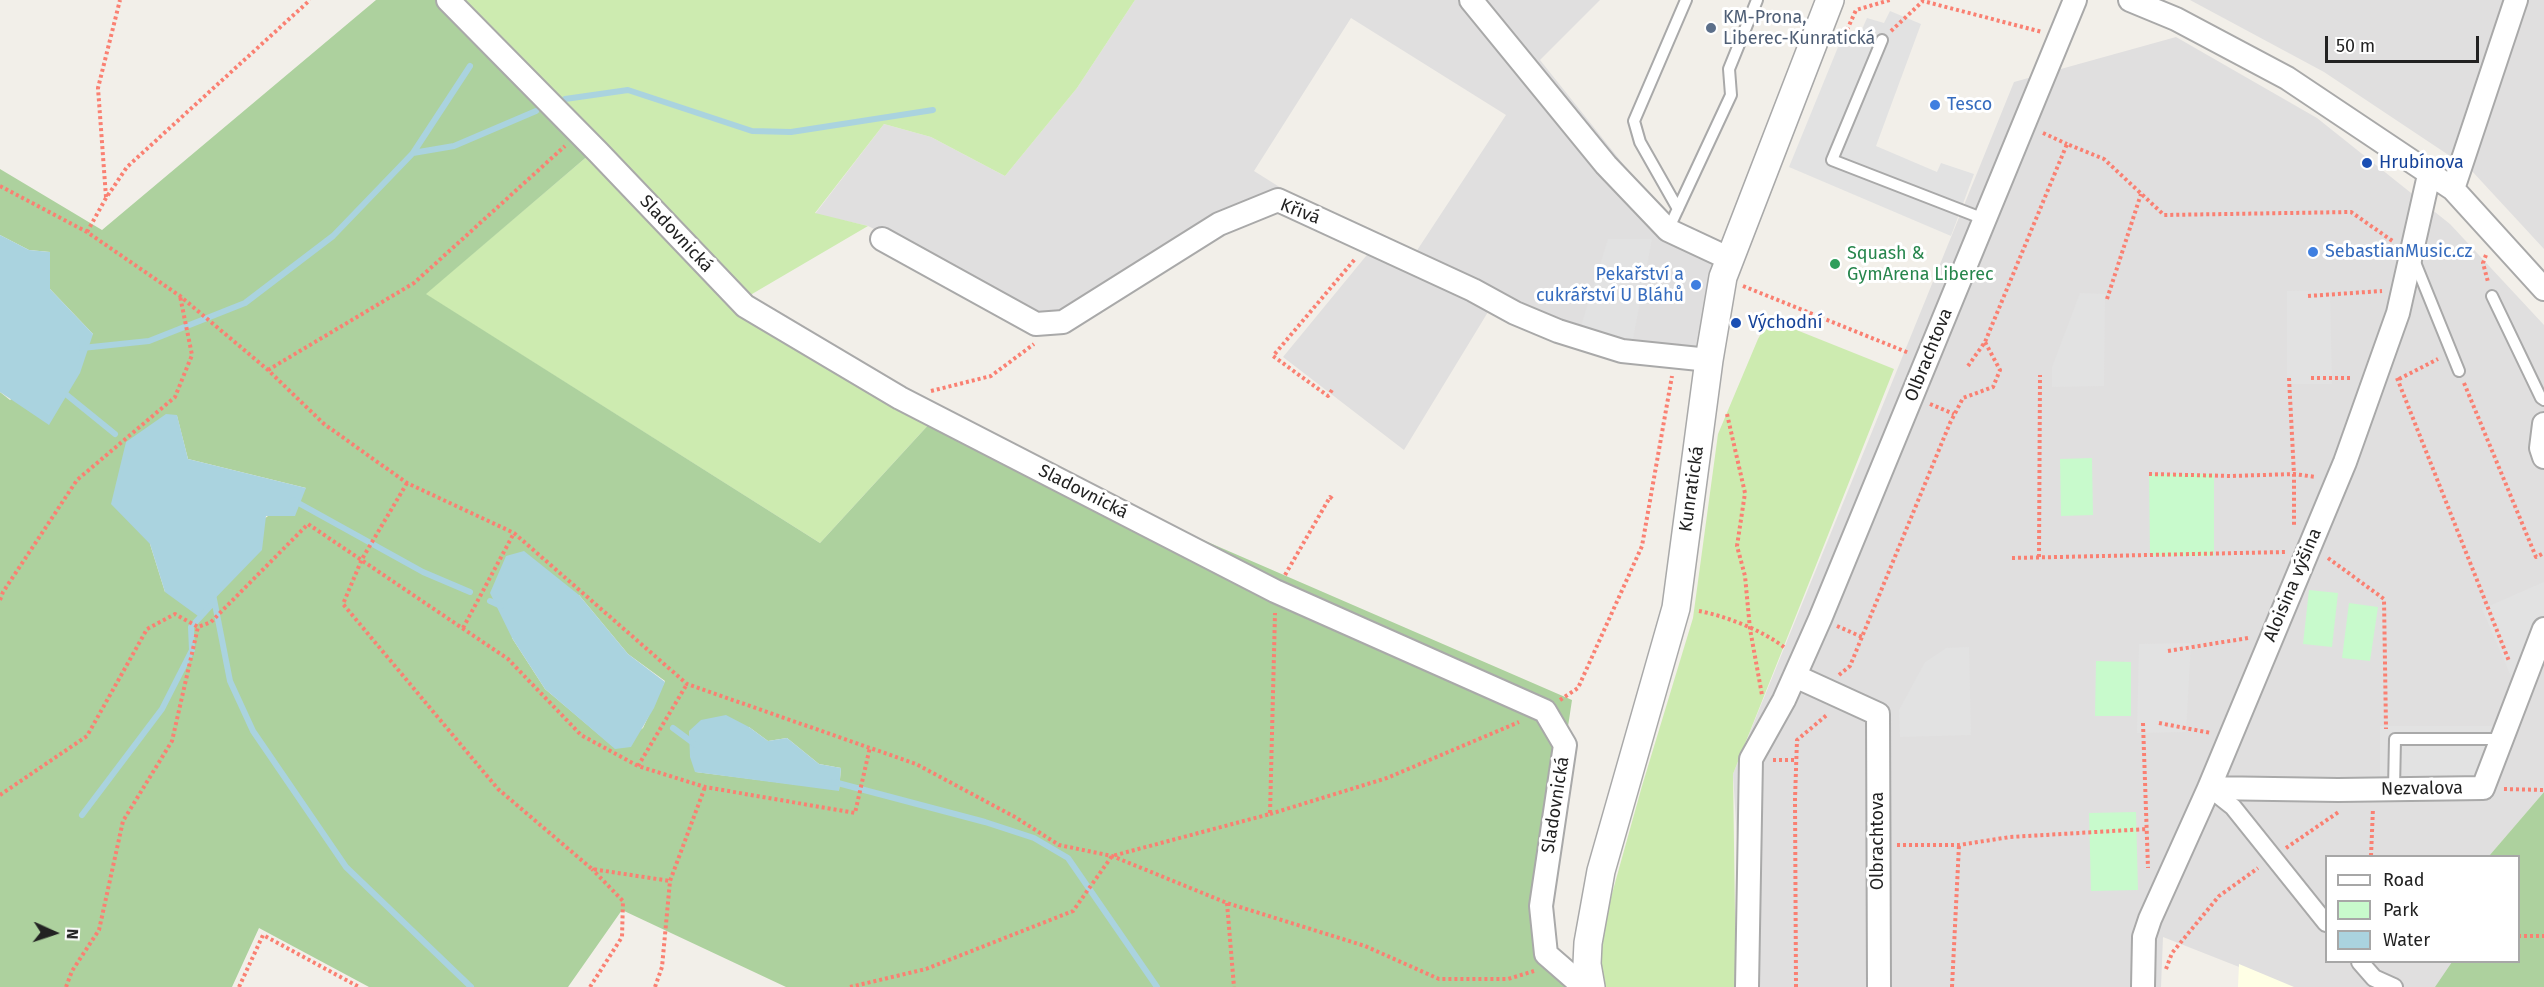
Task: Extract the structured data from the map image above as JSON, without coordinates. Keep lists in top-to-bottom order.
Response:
{
  "streets": {
    "street": [
      "Křivá",
      "Sladovnická",
      "Olbrachtova",
      "Kunratická",
      "Aloisina výšina",
      "Nezvalova"
    ]
  },
  "crossings": [
    ["Křivá", "Kunratická"],
    ["Aloisina výšina", "Nezvalova"]
  ],
  "places": [
    "KM-Prona, Liberec-Kunratická",
    "Tesco",
    "Hrubínova",
    "SebastianMusic.cz",
    "Squash & GymArena Liberec",
    "Pekařství a cukrářství U Bláhů",
    "Východní"
  ],
  "legend": ["Road", "Park", "Water"],
  "scale_bar": "50 m",
  "north": "right"
}
